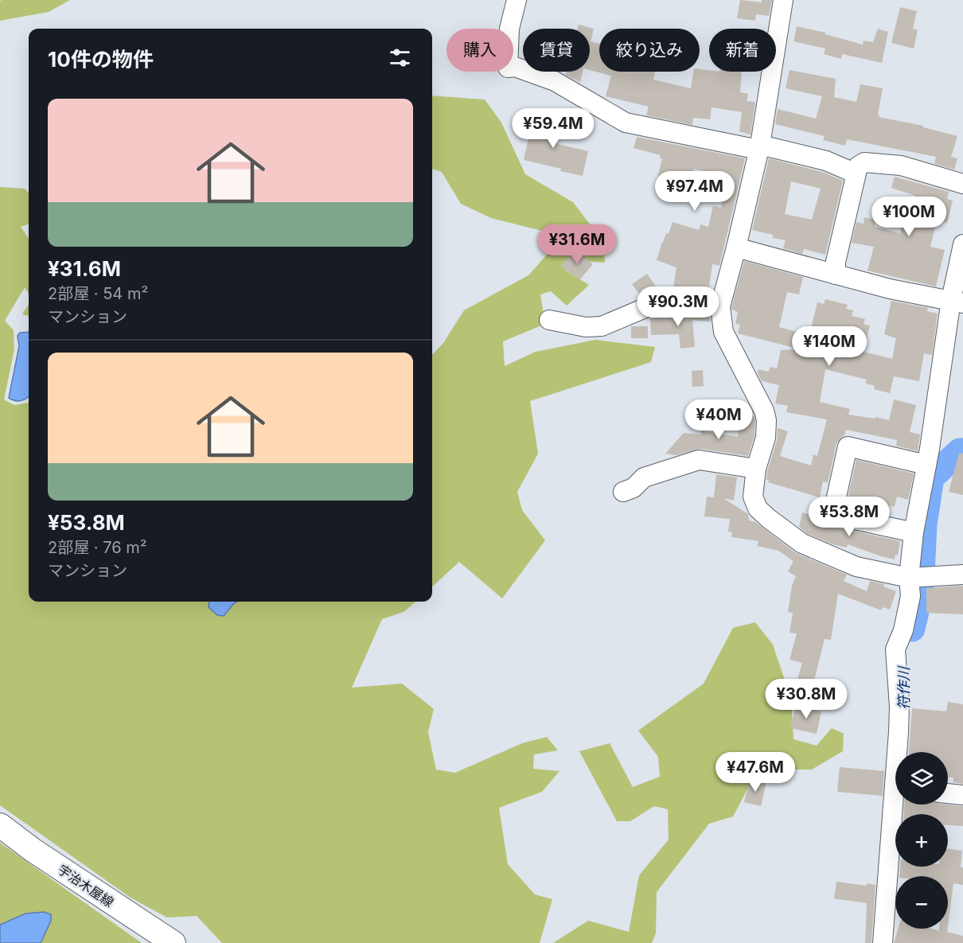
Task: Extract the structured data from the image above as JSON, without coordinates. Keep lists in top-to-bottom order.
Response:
{
  "streets": {
    "main road": ["宇治木屋線"]
  },
  "water": ["符作川"],
  "page": {
    "chip": [
      "購入",
      "賃貸",
      "絞り込み",
      "新着"
    ],
    "heading": "10件の物件",
    "list": [
      {
        "name": "¥31.6M",
        "note": "2部屋 · 54 m² · マンション"
      },
      {
        "name": "¥53.8M",
        "note": "2部屋 · 76 m² · マンション"
      }
    ],
    "price": [
      "¥59.4M",
      "¥97.4M",
      "¥100M",
      "¥31.6M",
      "¥90.3M",
      "¥140M",
      "¥40M",
      "¥53.8M",
      "¥30.8M",
      "¥47.6M"
    ],
    "map_buttons": ["+", "−"]
  }
}
